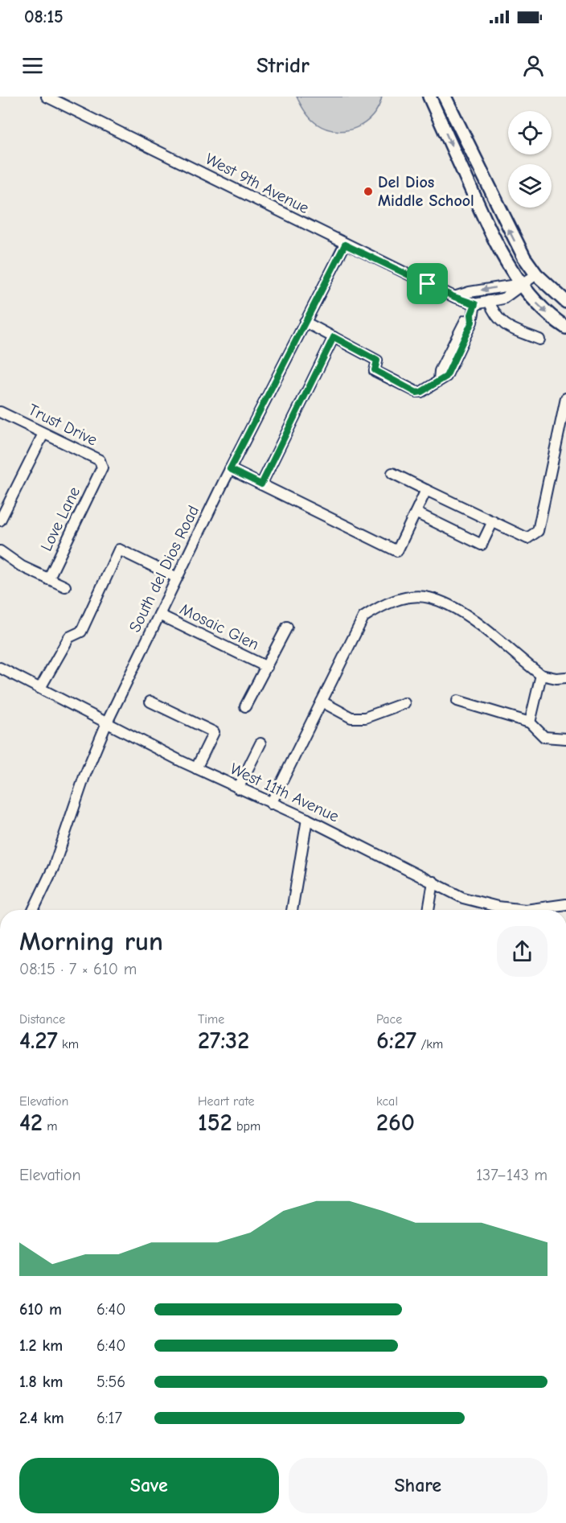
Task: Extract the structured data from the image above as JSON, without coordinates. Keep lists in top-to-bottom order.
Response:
{
  "streets": {
    "street": [
      "West 9th Avenue",
      "Trust Drive",
      "Love Lane",
      "South del Dios Road",
      "Mosaic Glen",
      "West 11th Avenue"
    ]
  },
  "crossings": [
    ["West 9th Avenue", "South del Dios Road"],
    ["Trust Drive", "Love Lane"],
    ["South del Dios Road", "Mosaic Glen"],
    ["South del Dios Road", "West 11th Avenue"]
  ],
  "places": ["Del Dios Middle School"],
  "page": {
    "status": "08:15",
    "header": "Stridr",
    "heading": ["Morning run", "08:15 · 7 × 610 m"],
    "stats": [
      ["Distance", "4.27 km"],
      ["Time", "27:32"],
      ["Pace", "6:27 /km"],
      ["Elevation", "42 m"],
      ["Heart rate", "152 bpm"],
      ["kcal", "260"]
    ],
    "chart": ["Elevation", "137–143 m"],
    "list": [
      {
        "name": "610 m",
        "note": "6:40"
      },
      {
        "name": "1.2 km",
        "note": "6:40"
      },
      {
        "name": "1.8 km",
        "note": "5:56"
      },
      {
        "name": "2.4 km",
        "note": "6:17"
      }
    ],
    "buttons": ["Save", "Share"]
  }
}
